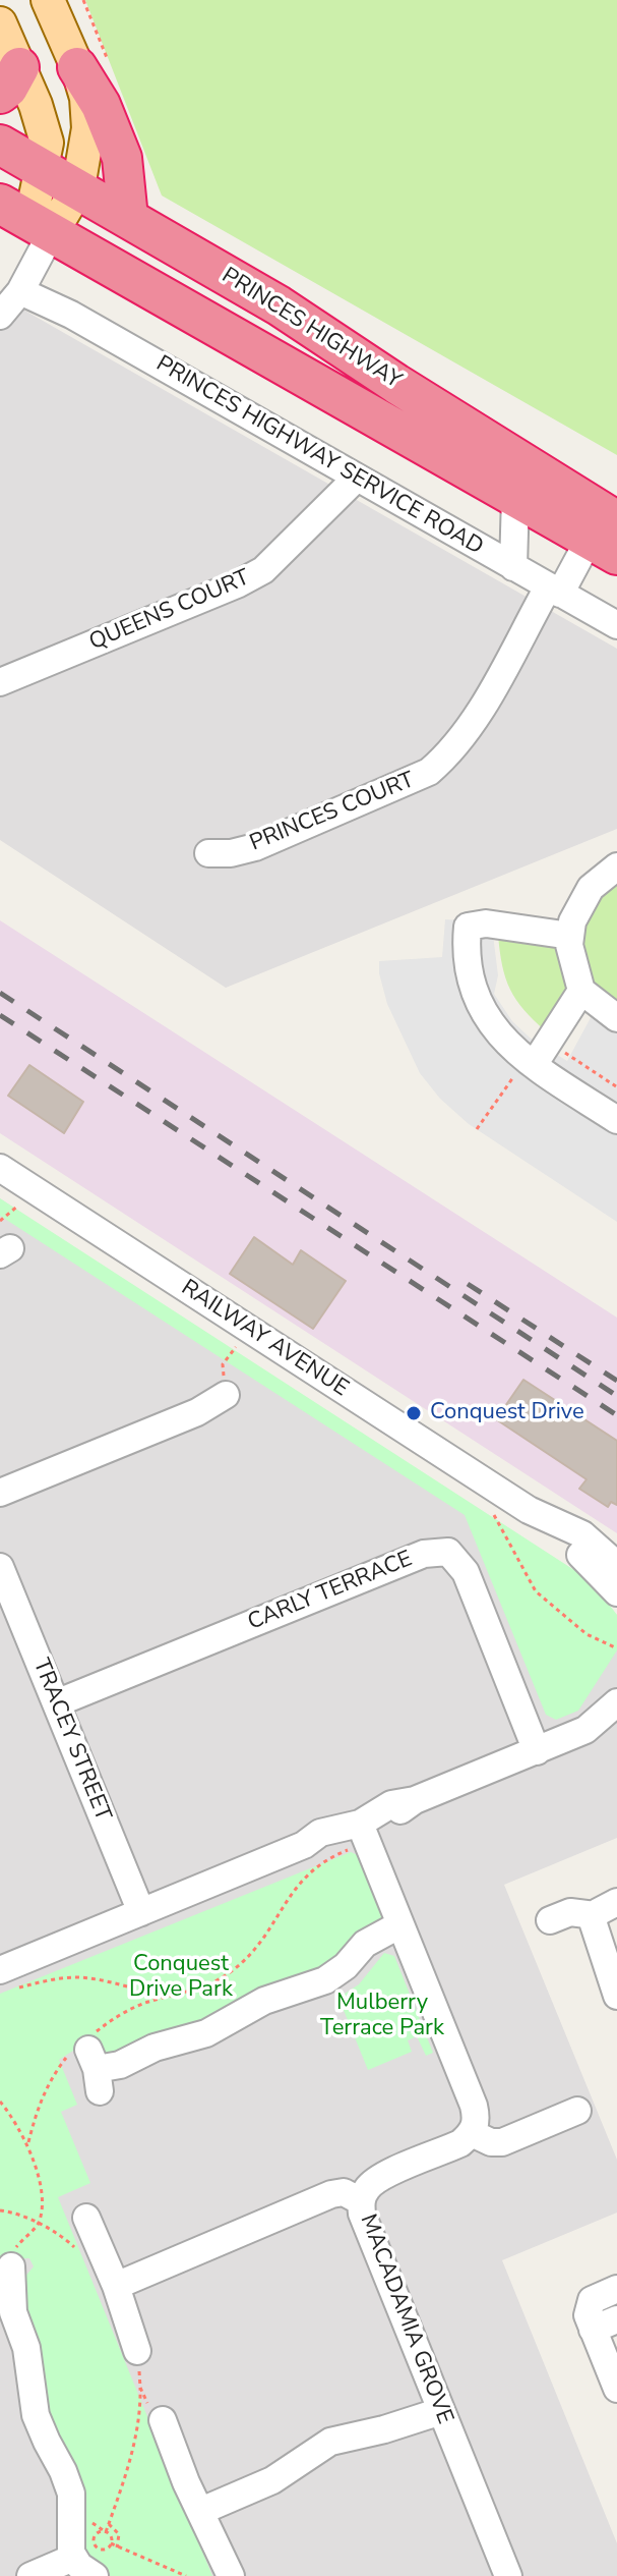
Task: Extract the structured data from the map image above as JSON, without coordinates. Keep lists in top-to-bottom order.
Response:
{
  "streets": {
    "highway": ["PRINCES HIGHWAY"],
    "street": [
      "PRINCES HIGHWAY SERVICE ROAD",
      "QUEENS COURT",
      "PRINCES COURT",
      "RAILWAY AVENUE",
      "CARLY TERRACE",
      "TRACEY STREET",
      "MACADAMIA GROVE"
    ]
  },
  "crossings": [
    ["PRINCES HIGHWAY SERVICE ROAD", "QUEENS COURT"],
    ["PRINCES HIGHWAY SERVICE ROAD", "PRINCES COURT"],
    ["CARLY TERRACE", "TRACEY STREET"]
  ],
  "parks": ["Conquest Drive Park", "Mulberry Terrace Park"],
  "places": ["Conquest Drive"]
}
